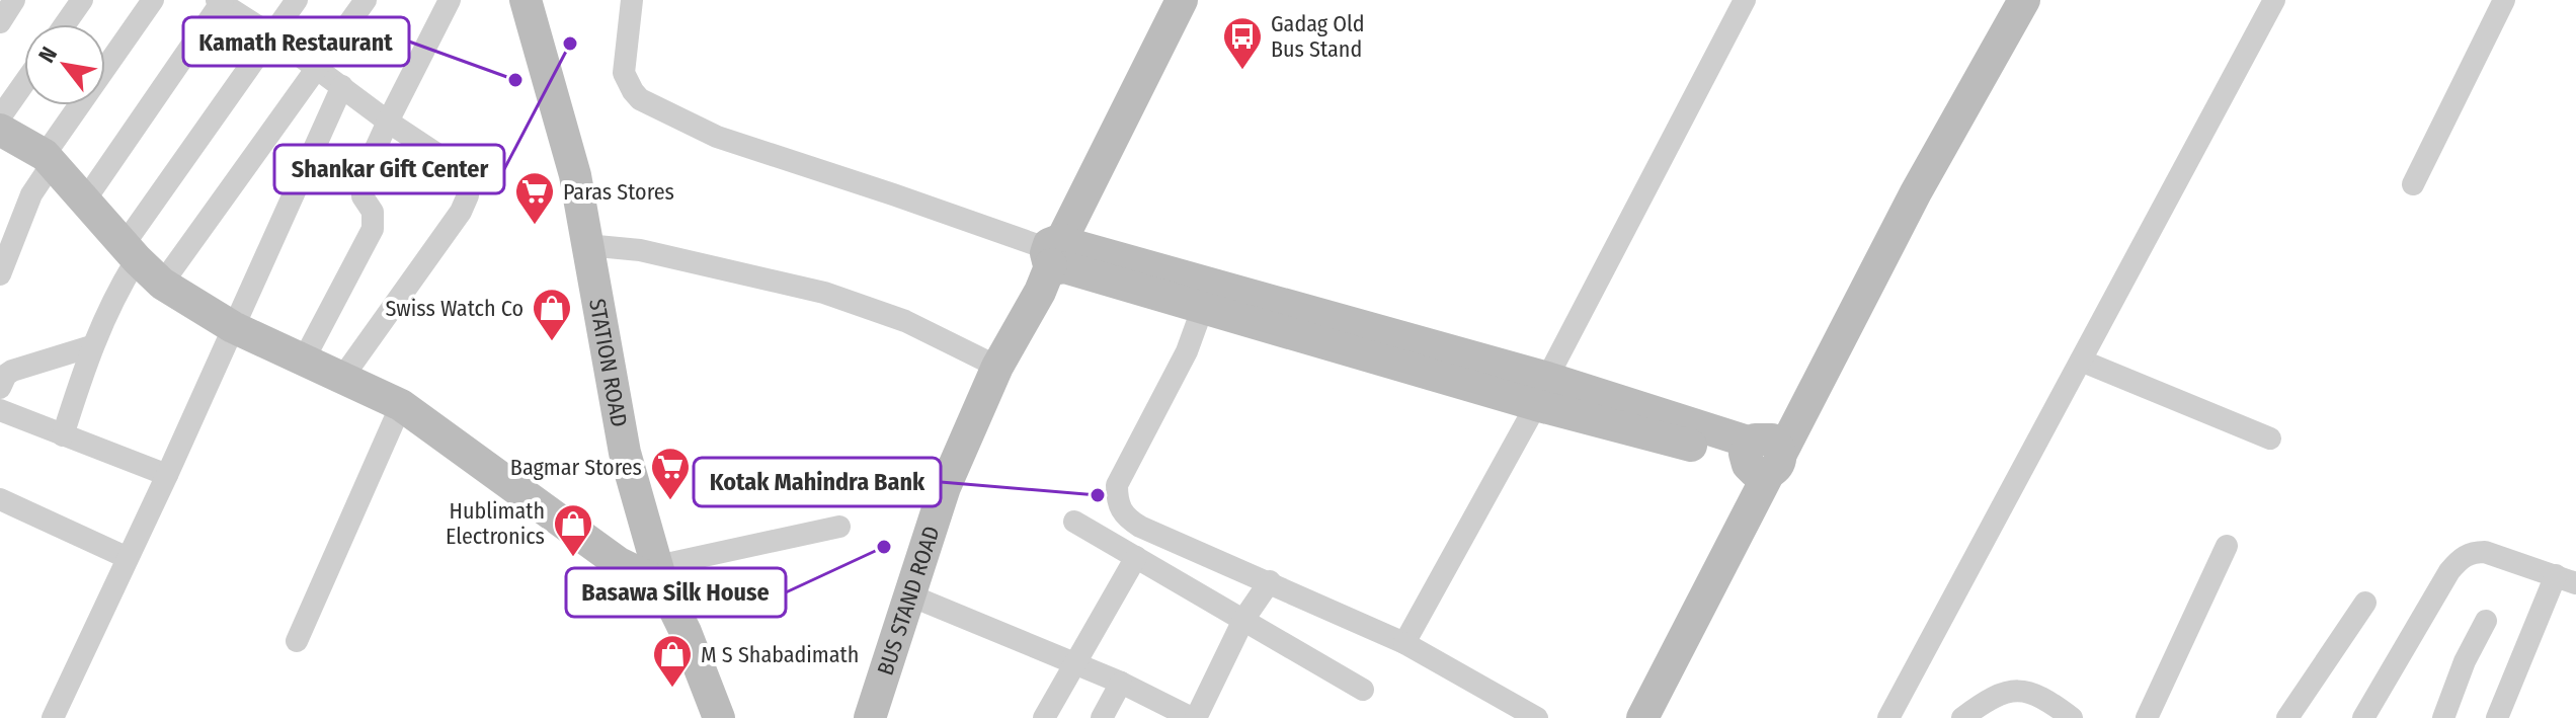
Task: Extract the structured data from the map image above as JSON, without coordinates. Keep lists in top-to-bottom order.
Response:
{
  "streets": {
    "street": ["STATION ROAD", "BUS STAND ROAD"]
  },
  "places": {
    "other": [
      "Shankar Gift Center",
      "Kamath Restaurant",
      "Kotak Mahindra Bank",
      "Basawa Silk House"
    ],
    "bus stop": ["Gadag Old Bus Stand"],
    "supermarket": ["Paras Stores", "Bagmar Stores"],
    "shop": ["Swiss Watch Co", "Hublimath Electronics", "M S Shabadimath"]
  },
  "north": "top left"
}
